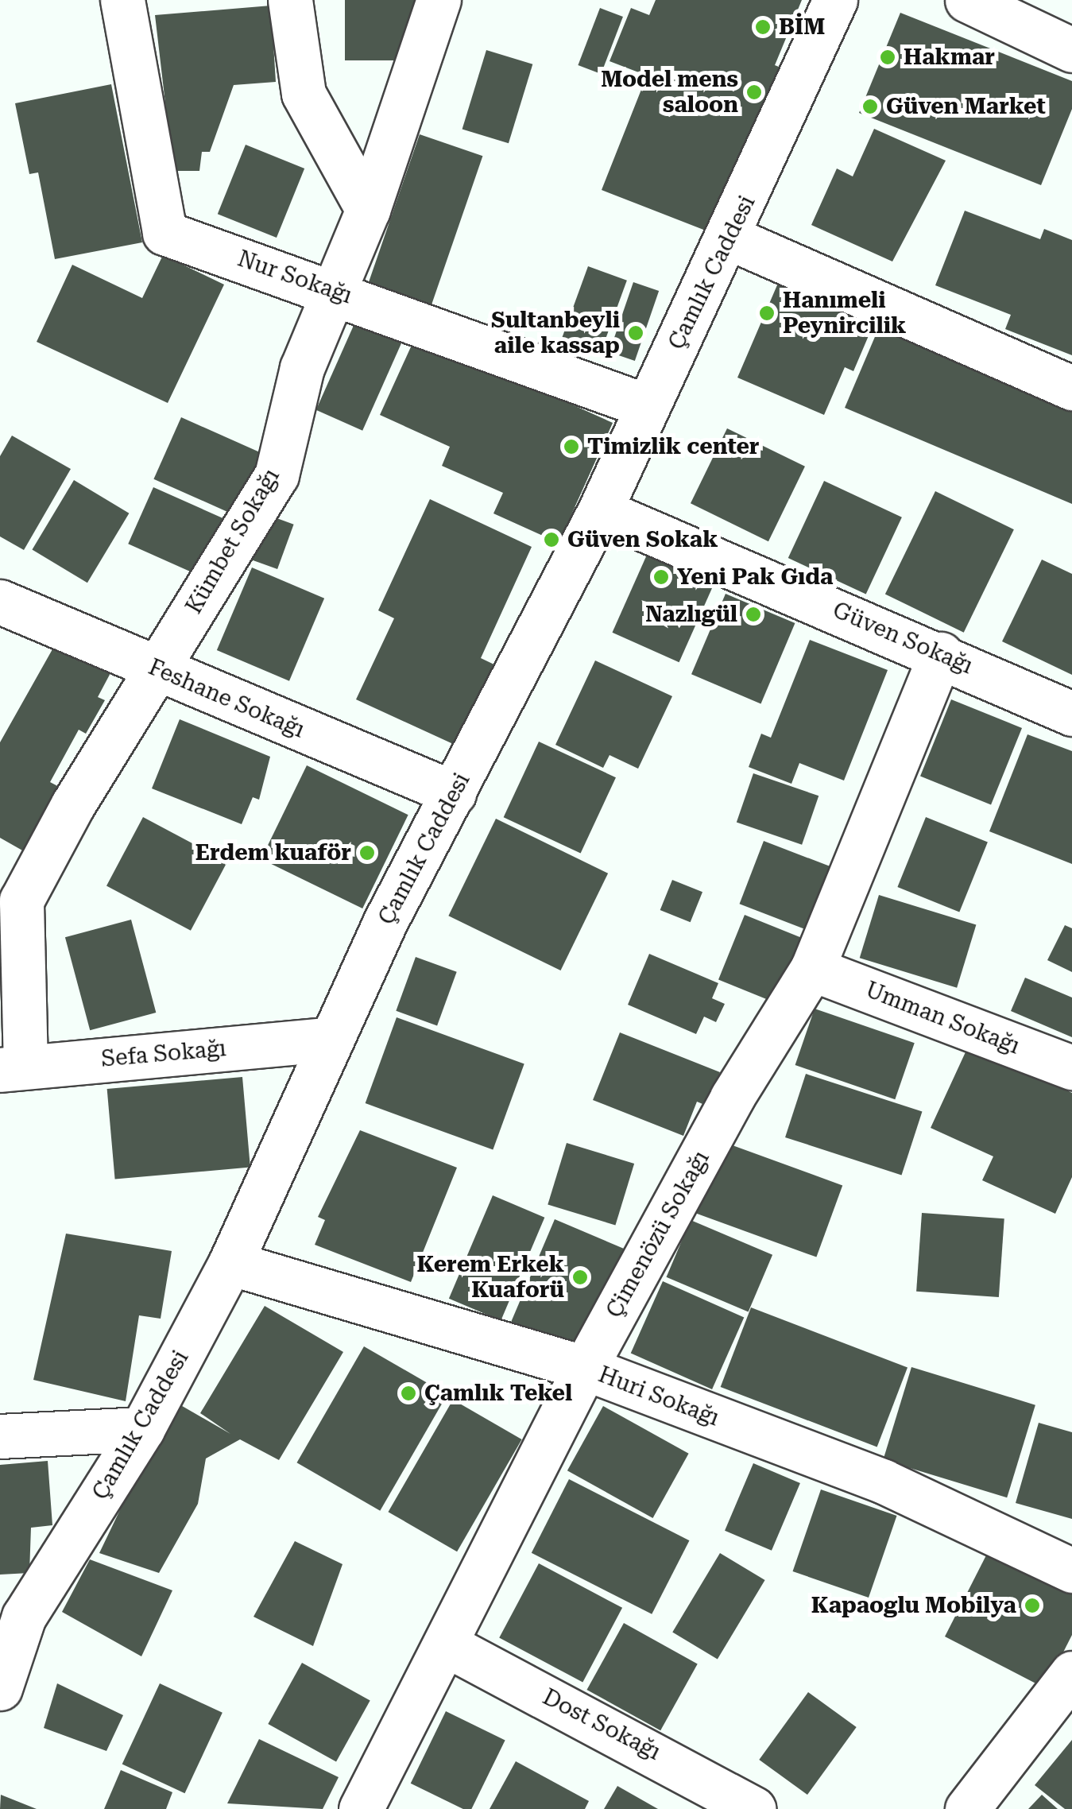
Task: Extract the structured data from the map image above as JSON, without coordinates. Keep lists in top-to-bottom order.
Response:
{
  "streets": {
    "street": [
      "Çamlık Caddesi",
      "Nur Sokağı",
      "Kümbet Sokağı",
      "Güven Sokağı",
      "Feshane Sokağı",
      "Umman Sokağı",
      "Sefa Sokağı",
      "Çimenözü Sokağı",
      "Huri Sokağı",
      "Dost Sokağı"
    ]
  },
  "crossings": [
    ["Çamlık Caddesi", "Nur Sokağı"],
    ["Çamlık Caddesi", "Güven Sokağı"],
    ["Çamlık Caddesi", "Feshane Sokağı"],
    ["Çamlık Caddesi", "Sefa Sokağı"],
    ["Çamlık Caddesi", "Huri Sokağı"],
    ["Nur Sokağı", "Kümbet Sokağı"],
    ["Kümbet Sokağı", "Feshane Sokağı"],
    ["Kümbet Sokağı", "Sefa Sokağı"],
    ["Güven Sokağı", "Çimenözü Sokağı"],
    ["Umman Sokağı", "Çimenözü Sokağı"],
    ["Çimenözü Sokağı", "Huri Sokağı"],
    ["Çimenözü Sokağı", "Dost Sokağı"]
  ],
  "places": [
    "BİM",
    "Hakmar",
    "Model mens saloon",
    "Güven Market",
    "Hanımeli Peynircilik",
    "Sultanbeyli aile kassap",
    "Timizlik center",
    "Güven Sokak",
    "Yeni Pak Gıda",
    "Nazlıgül",
    "Erdem kuaför",
    "Kerem Erkek Kuaforü",
    "Çamlık Tekel",
    "Kapaoglu Mobilya"
  ]
}
